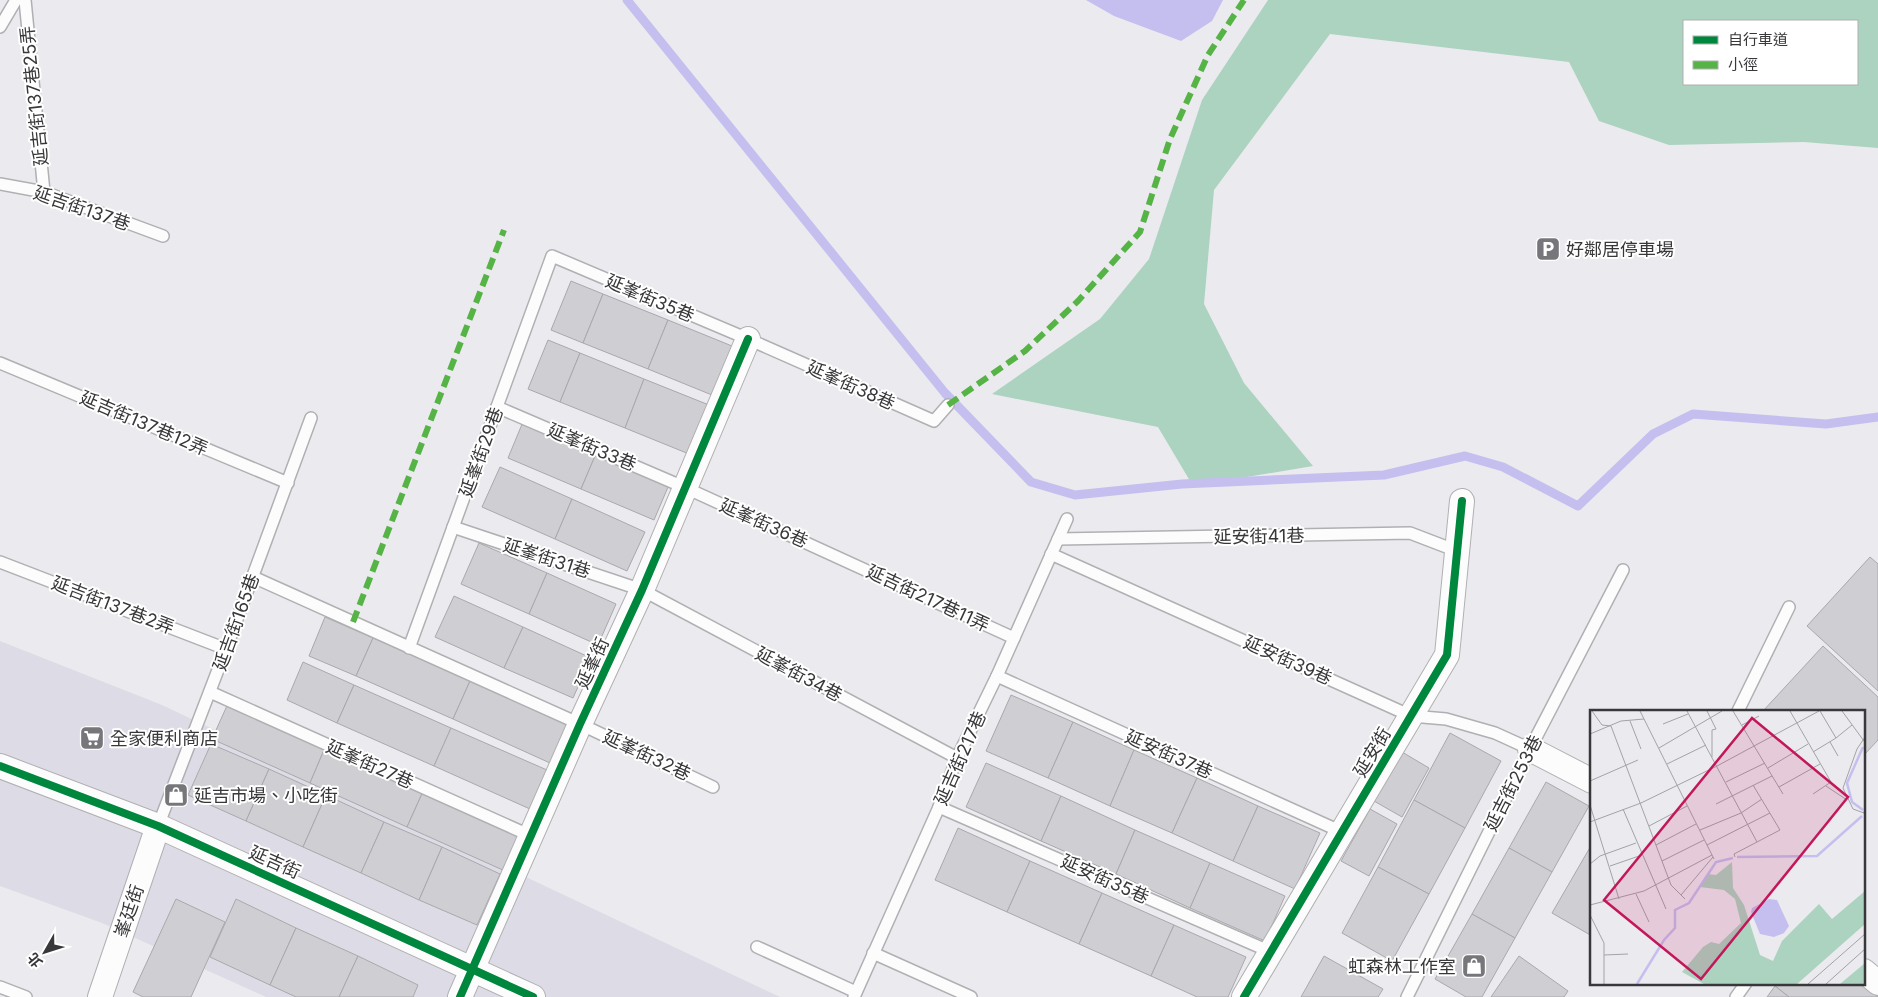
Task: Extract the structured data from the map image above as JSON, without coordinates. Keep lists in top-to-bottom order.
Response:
{
  "streets": {
    "street": [
      "延峯街",
      "延安街",
      "延吉街",
      "峯廷街"
    ],
    "lane": [
      "延吉街137巷25弄",
      "延吉街137巷",
      "延峯街35巷",
      "延峯街38巷",
      "延吉街137巷12弄",
      "延峯街33巷",
      "延峯街29巷",
      "延峯街36巷",
      "延安街41巷",
      "延峯街31巷",
      "延吉街217巷11弄",
      "延吉街137巷2弄",
      "延吉街165巷",
      "延安街39巷",
      "延峯街34巷",
      "延安街37巷",
      "延峯街32巷",
      "延吉街217巷",
      "延峯街27巷",
      "延吉街253巷",
      "延安街35巷"
    ]
  },
  "crossings": [
    ["延吉街137巷25弄", "延吉街137巷"],
    ["延峯街35巷", "延峯街38巷"],
    ["延峯街35巷", "延峯街29巷"],
    ["延峯街35巷", "延峯街"],
    ["延峯街38巷", "延峯街"],
    ["延吉街137巷12弄", "延吉街165巷"],
    ["延峯街33巷", "延峯街29巷"],
    ["延峯街33巷", "延峯街36巷"],
    ["延峯街33巷", "延峯街"],
    ["延峯街29巷", "延峯街31巷"],
    ["延峯街36巷", "延吉街217巷11弄"],
    ["延峯街36巷", "延峯街"],
    ["延安街41巷", "延安街"],
    ["延安街41巷", "延吉街217巷"],
    ["延峯街31巷", "延峯街"],
    ["延峯街31巷", "延峯街34巷"],
    ["延吉街217巷11弄", "延吉街217巷"],
    ["延吉街137巷2弄", "延吉街165巷"],
    ["延吉街165巷", "延峯街27巷"],
    ["延吉街165巷", "延吉街"],
    ["延吉街165巷", "峯廷街"],
    ["延安街39巷", "延安街"],
    ["延安街39巷", "延吉街217巷"],
    ["延安街39巷", "延吉街253巷"],
    ["延峯街", "延峯街34巷"],
    ["延峯街", "延峯街32巷"],
    ["延峯街", "延峯街27巷"],
    ["延峯街", "延吉街"],
    ["延峯街34巷", "延吉街217巷"],
    ["延安街", "延安街37巷"],
    ["延安街", "延安街35巷"],
    ["延安街37巷", "延吉街217巷"],
    ["延吉街217巷", "延安街35巷"],
    ["延吉街", "峯廷街"]
  ],
  "places": {
    "parking": ["好鄰居停車場"],
    "supermarket": ["全家便利商店"],
    "shop": ["延吉市場、小吃街", "虹森林工作室"]
  },
  "legend": ["自行車道", "小徑"],
  "north": "bottom left"
}
